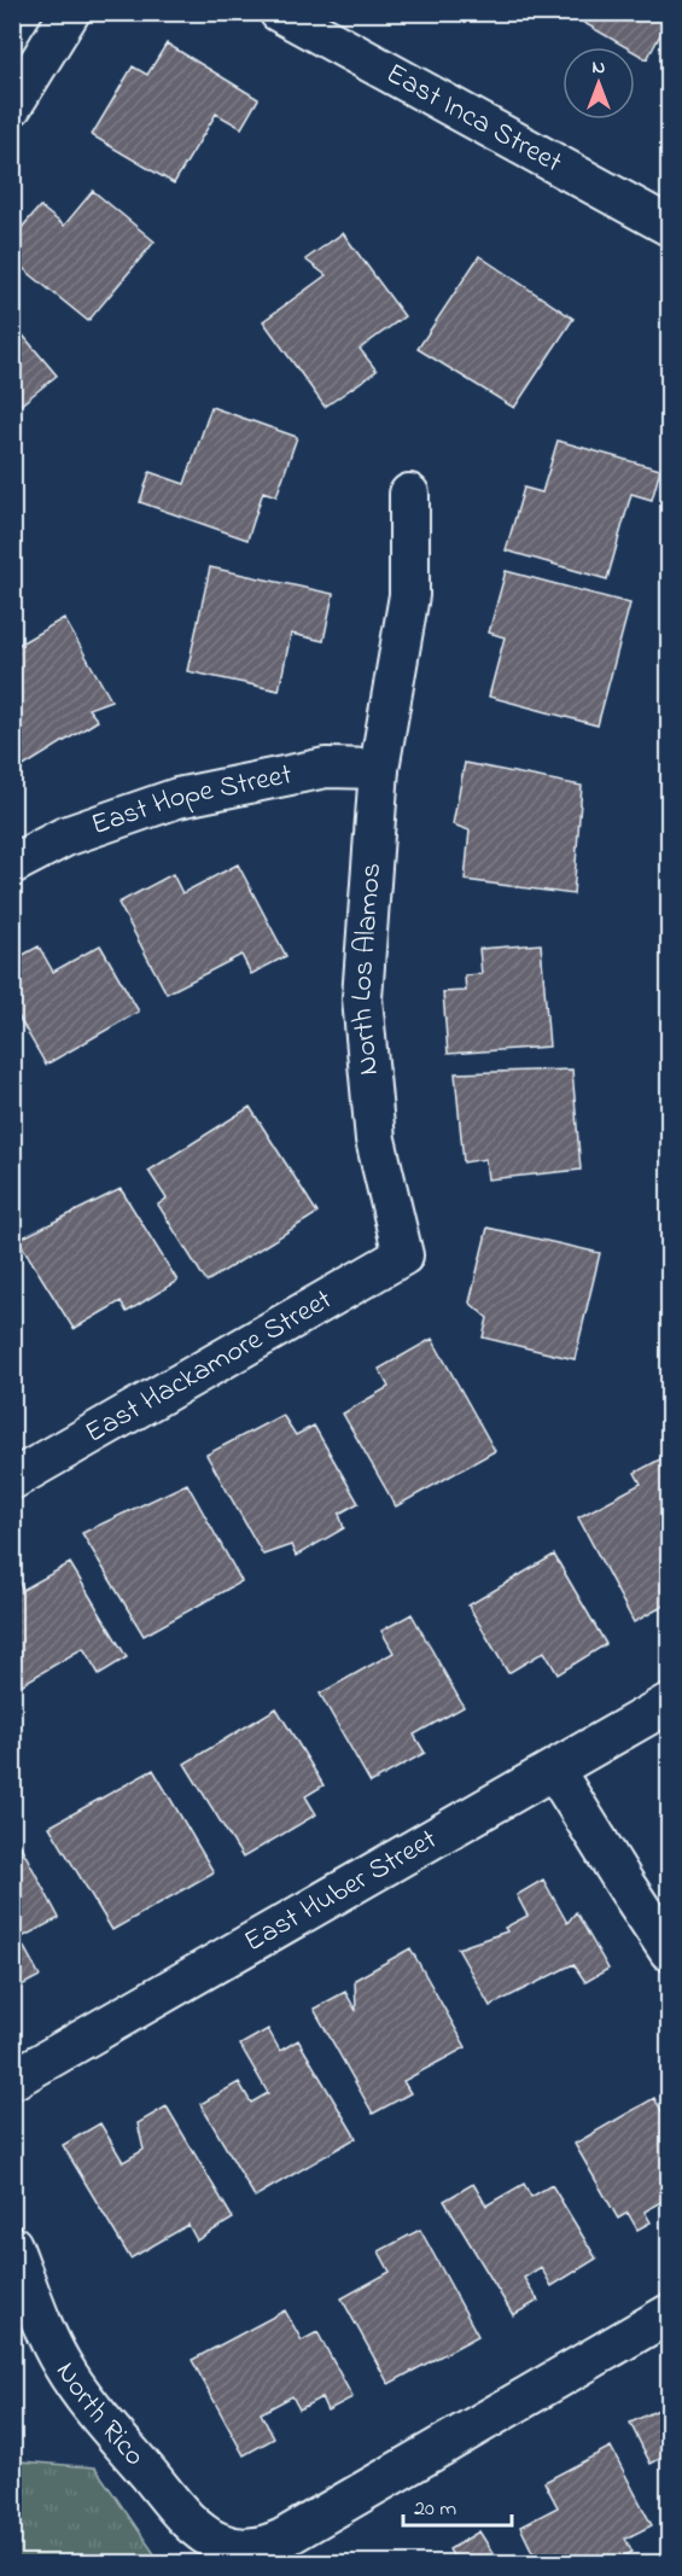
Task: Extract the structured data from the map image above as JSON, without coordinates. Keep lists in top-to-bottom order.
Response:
{
  "streets": {
    "street": [
      "East Inca Street",
      "East Hope Street",
      "North Los Alamos",
      "East Hackamore Street",
      "East Huber Street",
      "North Rico"
    ]
  },
  "crossings": [
    ["East Hope Street", "North Los Alamos"],
    ["North Los Alamos", "East Hackamore Street"]
  ],
  "scale_bar": "20 m",
  "north": "top"
}
